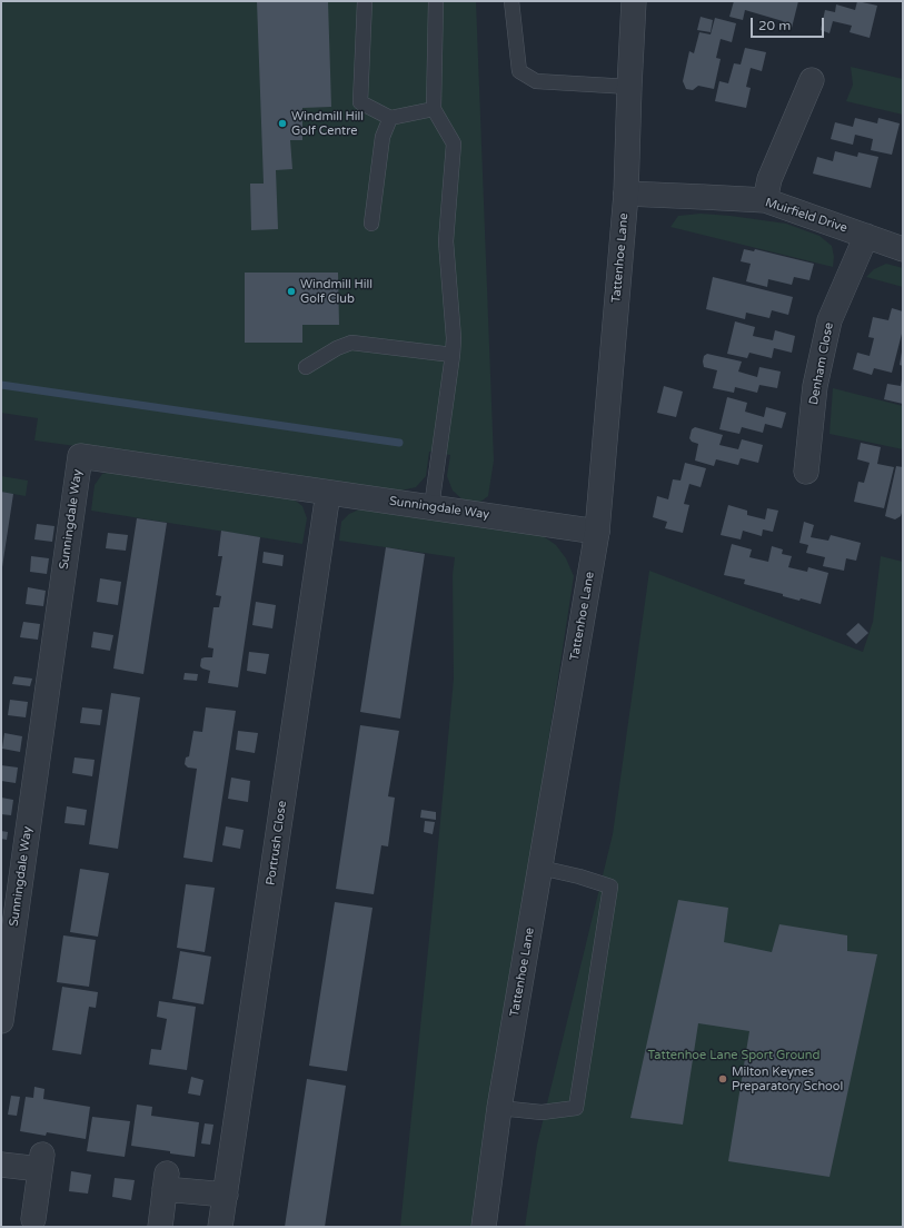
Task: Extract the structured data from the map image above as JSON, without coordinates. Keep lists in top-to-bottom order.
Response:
{
  "streets": {
    "street": [
      "Muirfield Drive",
      "Tattenhoe Lane",
      "Denham Close",
      "Sunningdale Way",
      "Portrush Close"
    ]
  },
  "crossings": [
    ["Muirfield Drive", "Tattenhoe Lane"],
    ["Muirfield Drive", "Denham Close"],
    ["Tattenhoe Lane", "Sunningdale Way"],
    ["Sunningdale Way", "Portrush Close"]
  ],
  "parks": ["Tattenhoe Lane Sport Ground"],
  "places": ["Windmill Hill Golf Centre", "Windmill Hill Golf Club", "Milton Keynes Preparatory School"],
  "scale_bar": "20 m"
}
